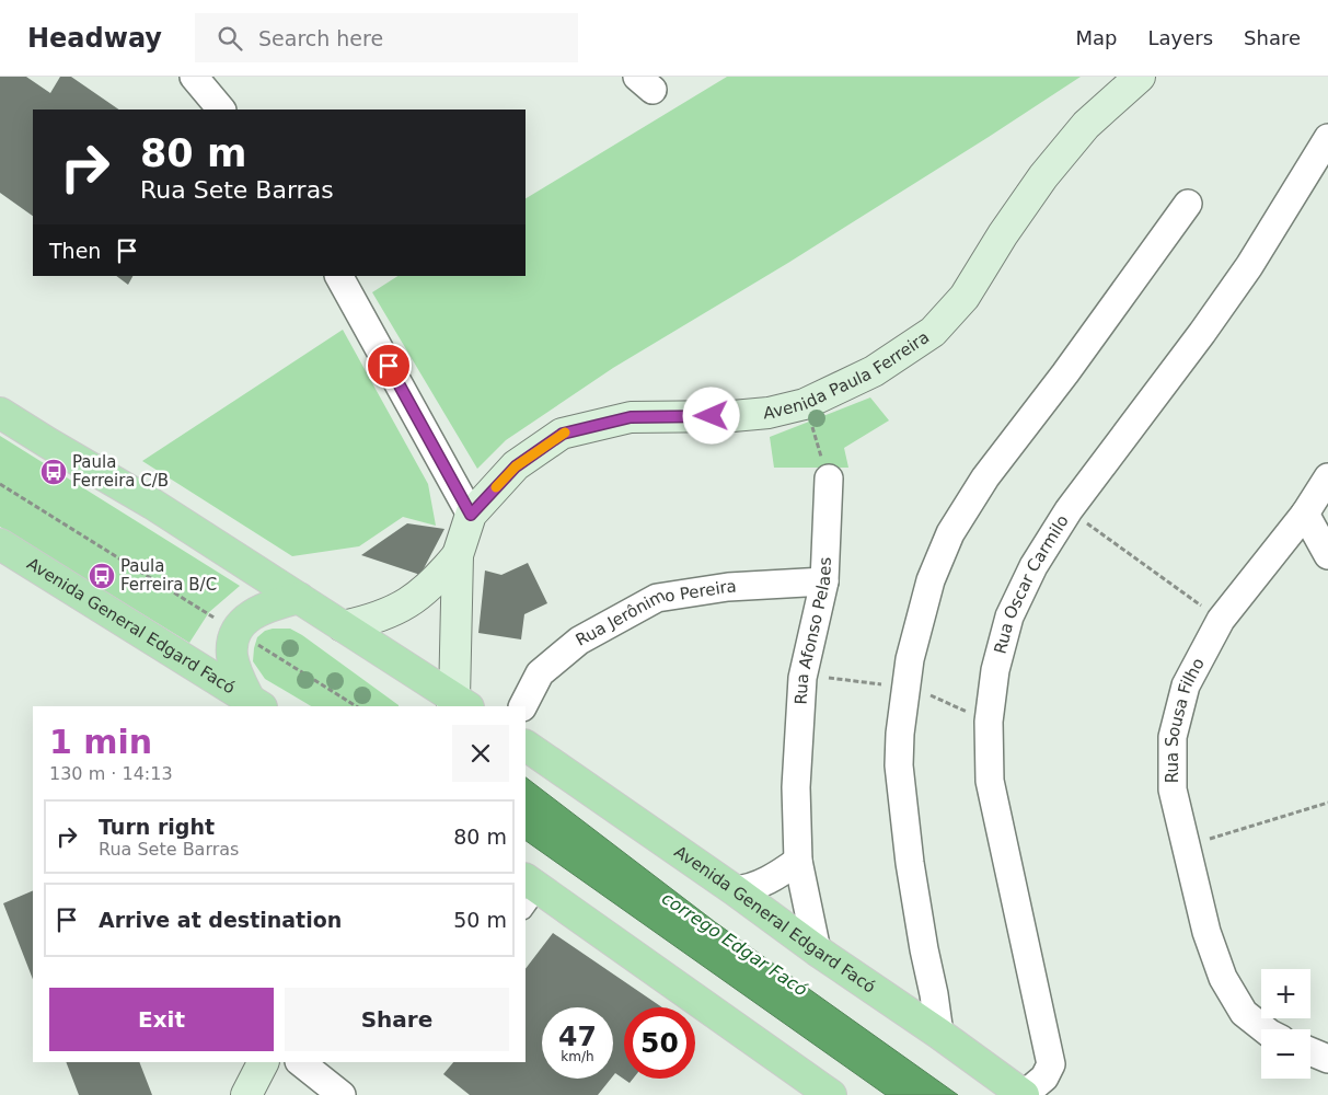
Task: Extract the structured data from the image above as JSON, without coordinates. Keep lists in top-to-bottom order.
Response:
{
  "streets": {
    "main road": ["Avenida Paula Ferreira", "Avenida General Edgard Facó"],
    "street": [
      "Rua Oscar Carmilo",
      "Rua Jerônimo Pereira",
      "Rua Afonso Pelaes",
      "Rua Sousa Filho"
    ]
  },
  "crossings": [
    ["Rua Oscar Carmilo", "Avenida General Edgard Facó"],
    ["Rua Jerônimo Pereira", "Rua Afonso Pelaes"],
    ["Avenida General Edgard Facó", "Rua Afonso Pelaes"]
  ],
  "water": ["corrego Edgar Facó"],
  "places": {
    "bus stop": ["Paula Ferreira C/B", "Paula Ferreira B/C"]
  },
  "page": {
    "header": "Headway",
    "search": "Search here",
    "nav": ["Map", "Layers", "Share"],
    "turn": ["80 m", "Rua Sete Barras"],
    "then": "Then",
    "heading": ["1 min", "130 m · 14:13"],
    "list": [
      {
        "name": "Turn right",
        "note": "Rua Sete Barras",
        "value": "80 m"
      },
      {
        "name": "Arrive at destination",
        "value": "50 m"
      }
    ],
    "map_buttons": ["+", "−"],
    "buttons": ["Exit", "Share"],
    "speed": "47 km/h",
    "limit": "50"
  }
}
